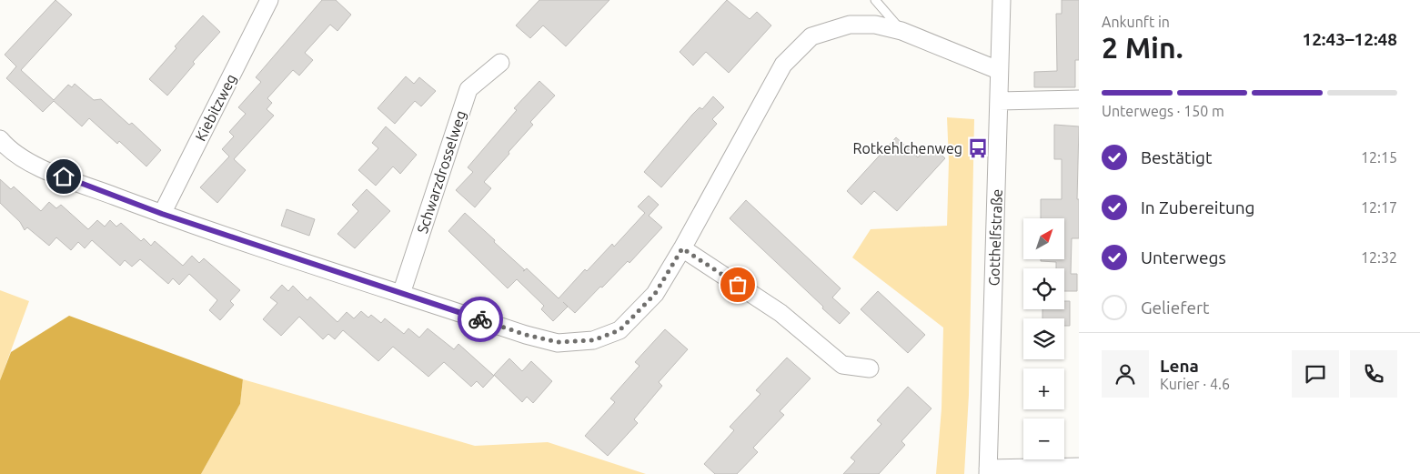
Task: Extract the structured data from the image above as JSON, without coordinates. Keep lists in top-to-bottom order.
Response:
{
  "streets": {
    "street": ["Kiebitzweg", "Schwarzdrosselweg", "Gotthelfstraße"]
  },
  "places": {
    "bus stop": ["Rotkehlchenweg"]
  },
  "north": "top right",
  "page": {
    "heading": ["2 Min.", "Ankunft in", "12:43–12:48"],
    "panel": ["Lena", "Kurier · 4.6"],
    "bar": "Unterwegs · 150 m",
    "list": [
      ["Bestätigt", "12:15"],
      ["In Zubereitung", "12:17"],
      ["Unterwegs", "12:32"],
      "Geliefert"
    ],
    "map_buttons": ["+", "−"]
  }
}
